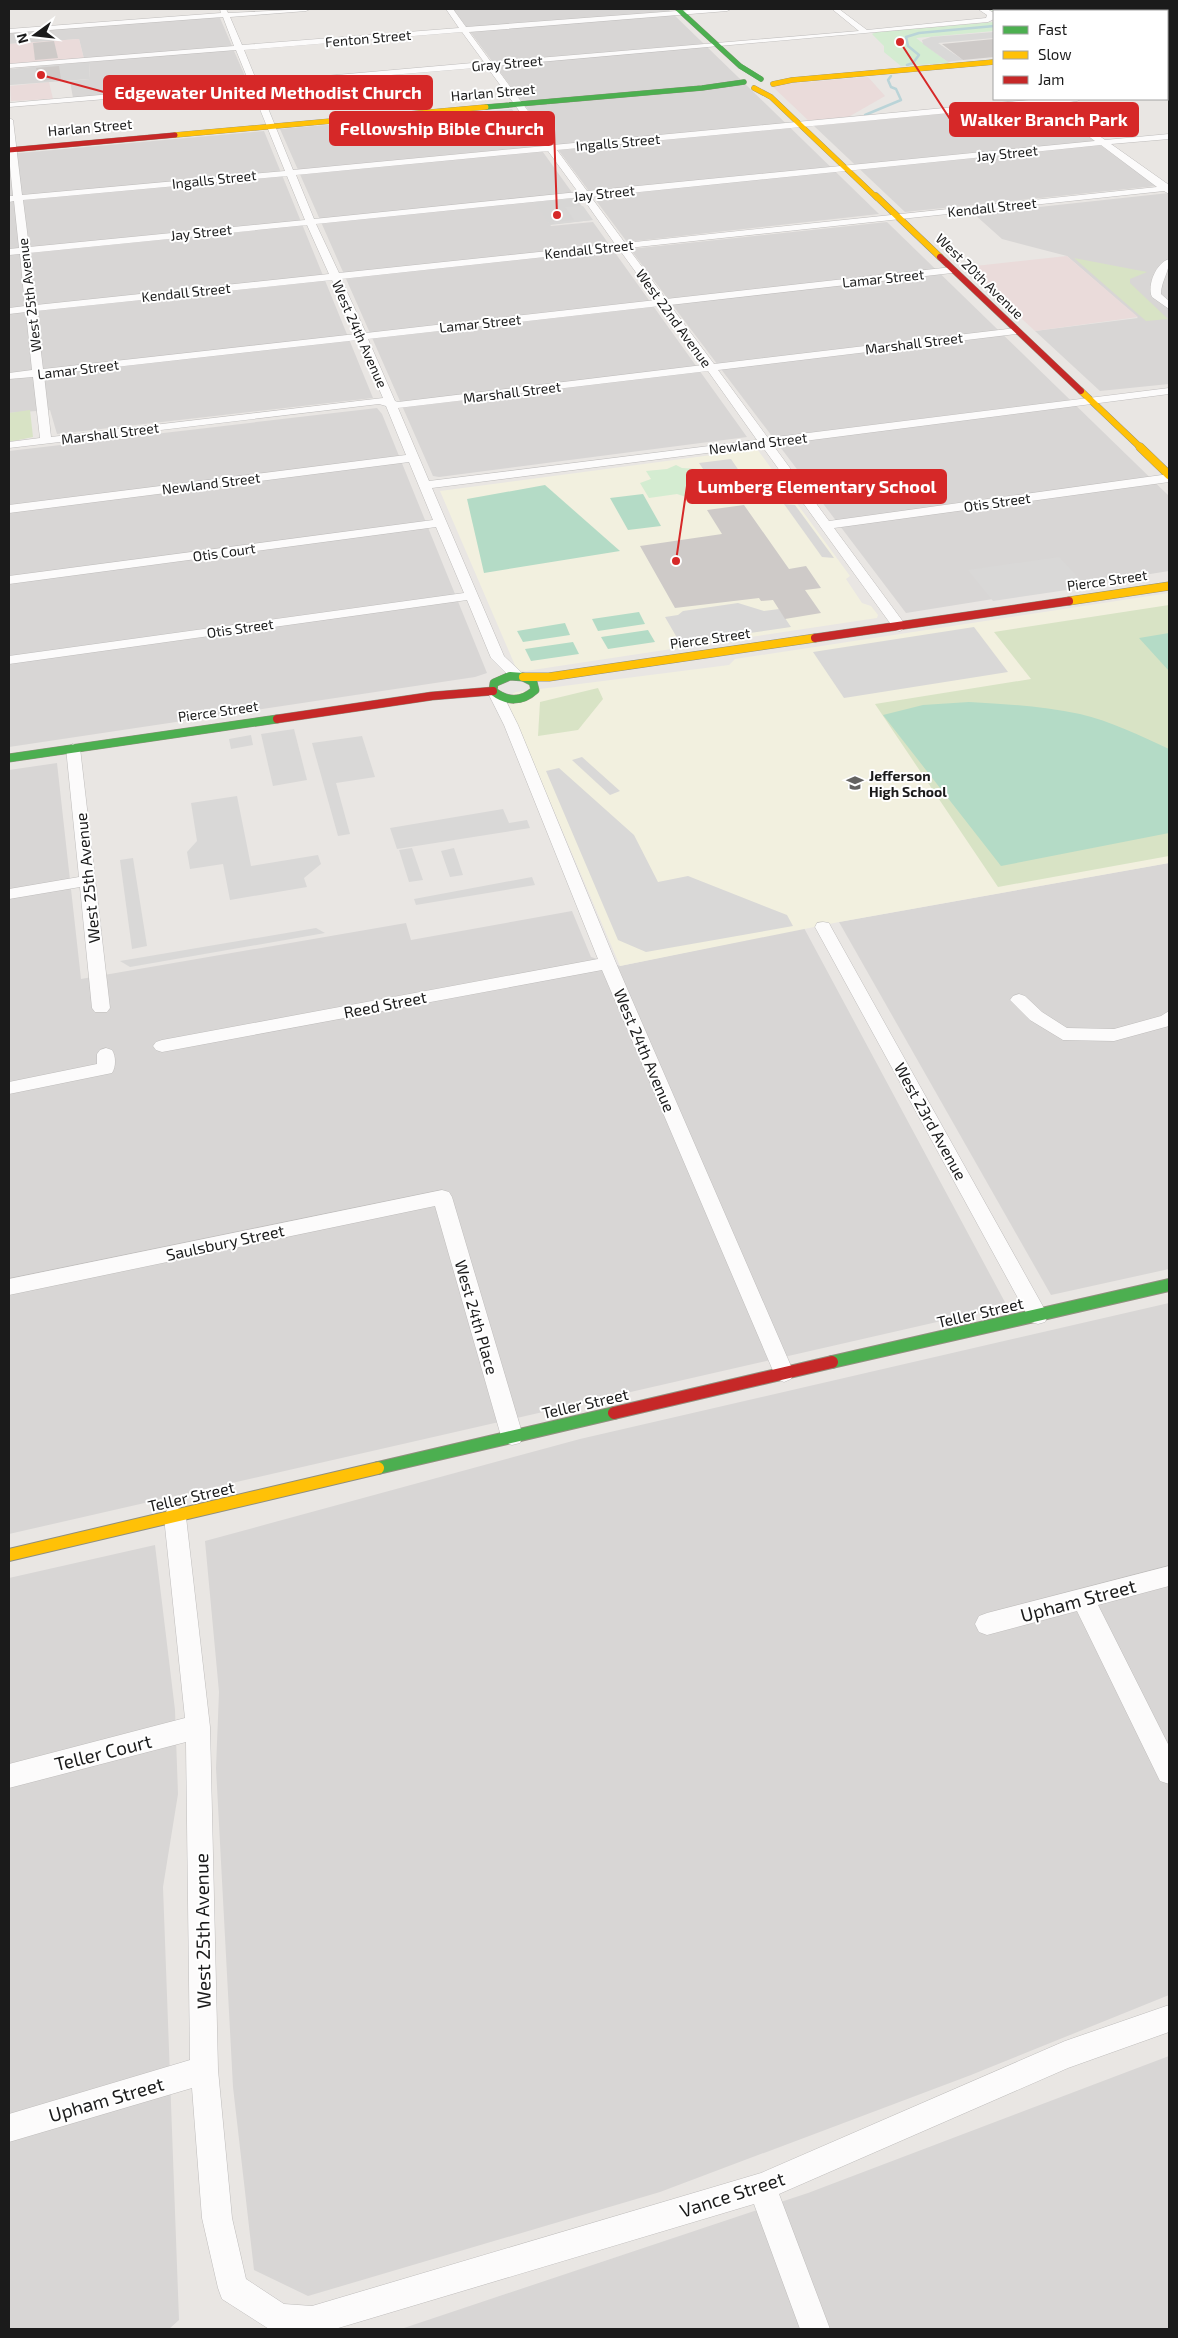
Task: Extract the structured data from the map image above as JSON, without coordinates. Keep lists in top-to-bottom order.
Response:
{
  "streets": {
    "street": [
      "Fenton Street",
      "Gray Street",
      "Harlan Street",
      "Ingalls Street",
      "Jay Street",
      "Kendall Street",
      "West 20th Avenue",
      "Lamar Street",
      "West 25th Avenue",
      "West 22nd Avenue",
      "West 24th Avenue",
      "Marshall Street",
      "Newland Street",
      "Otis Street",
      "Otis Court",
      "Pierce Street",
      "Reed Street",
      "West 23rd Avenue",
      "Saulsbury Street",
      "Teller Street",
      "West 24th Place",
      "Upham Street",
      "Teller Court",
      "Vance Street"
    ]
  },
  "crossings": [
    ["Fenton Street", "West 20th Avenue"],
    ["Fenton Street", "West 22nd Avenue"],
    ["Fenton Street", "West 24th Avenue"],
    ["Gray Street", "West 20th Avenue"],
    ["Gray Street", "West 22nd Avenue"],
    ["Gray Street", "West 24th Avenue"],
    ["Harlan Street", "West 20th Avenue"],
    ["Harlan Street", "West 25th Avenue"],
    ["Harlan Street", "West 22nd Avenue"],
    ["Harlan Street", "West 24th Avenue"],
    ["Ingalls Street", "West 20th Avenue"],
    ["Ingalls Street", "West 25th Avenue"],
    ["Ingalls Street", "West 22nd Avenue"],
    ["Ingalls Street", "West 24th Avenue"],
    ["Jay Street", "West 20th Avenue"],
    ["Jay Street", "West 25th Avenue"],
    ["Jay Street", "West 22nd Avenue"],
    ["Jay Street", "West 24th Avenue"],
    ["Kendall Street", "West 20th Avenue"],
    ["Kendall Street", "West 25th Avenue"],
    ["Kendall Street", "West 22nd Avenue"],
    ["Kendall Street", "West 24th Avenue"],
    ["West 20th Avenue", "Lamar Street"],
    ["West 20th Avenue", "Marshall Street"],
    ["West 20th Avenue", "Newland Street"],
    ["West 20th Avenue", "Otis Street"],
    ["Lamar Street", "West 25th Avenue"],
    ["Lamar Street", "West 22nd Avenue"],
    ["Lamar Street", "West 24th Avenue"],
    ["West 25th Avenue", "Marshall Street"],
    ["West 25th Avenue", "Pierce Street"],
    ["West 25th Avenue", "Teller Street"],
    ["West 25th Avenue", "Upham Street"],
    ["West 25th Avenue", "Teller Court"],
    ["West 25th Avenue", "Vance Street"],
    ["West 22nd Avenue", "Marshall Street"],
    ["West 22nd Avenue", "Newland Street"],
    ["West 22nd Avenue", "Otis Street"],
    ["West 22nd Avenue", "Pierce Street"],
    ["West 24th Avenue", "Marshall Street"],
    ["West 24th Avenue", "Newland Street"],
    ["West 24th Avenue", "Otis Street"],
    ["West 24th Avenue", "Otis Court"],
    ["West 24th Avenue", "Pierce Street"],
    ["West 24th Avenue", "Reed Street"],
    ["West 24th Avenue", "Teller Street"],
    ["West 23rd Avenue", "Teller Street"],
    ["Saulsbury Street", "West 24th Place"],
    ["Teller Street", "West 24th Place"]
  ],
  "places": {
    "other": [
      "Walker Branch Park",
      "Edgewater United Methodist Church",
      "Fellowship Bible Church",
      "Lumberg Elementary School"
    ],
    "school or university": ["Jefferson High School"]
  },
  "legend": ["Fast", "Slow", "Jam"],
  "north": "left"
}
